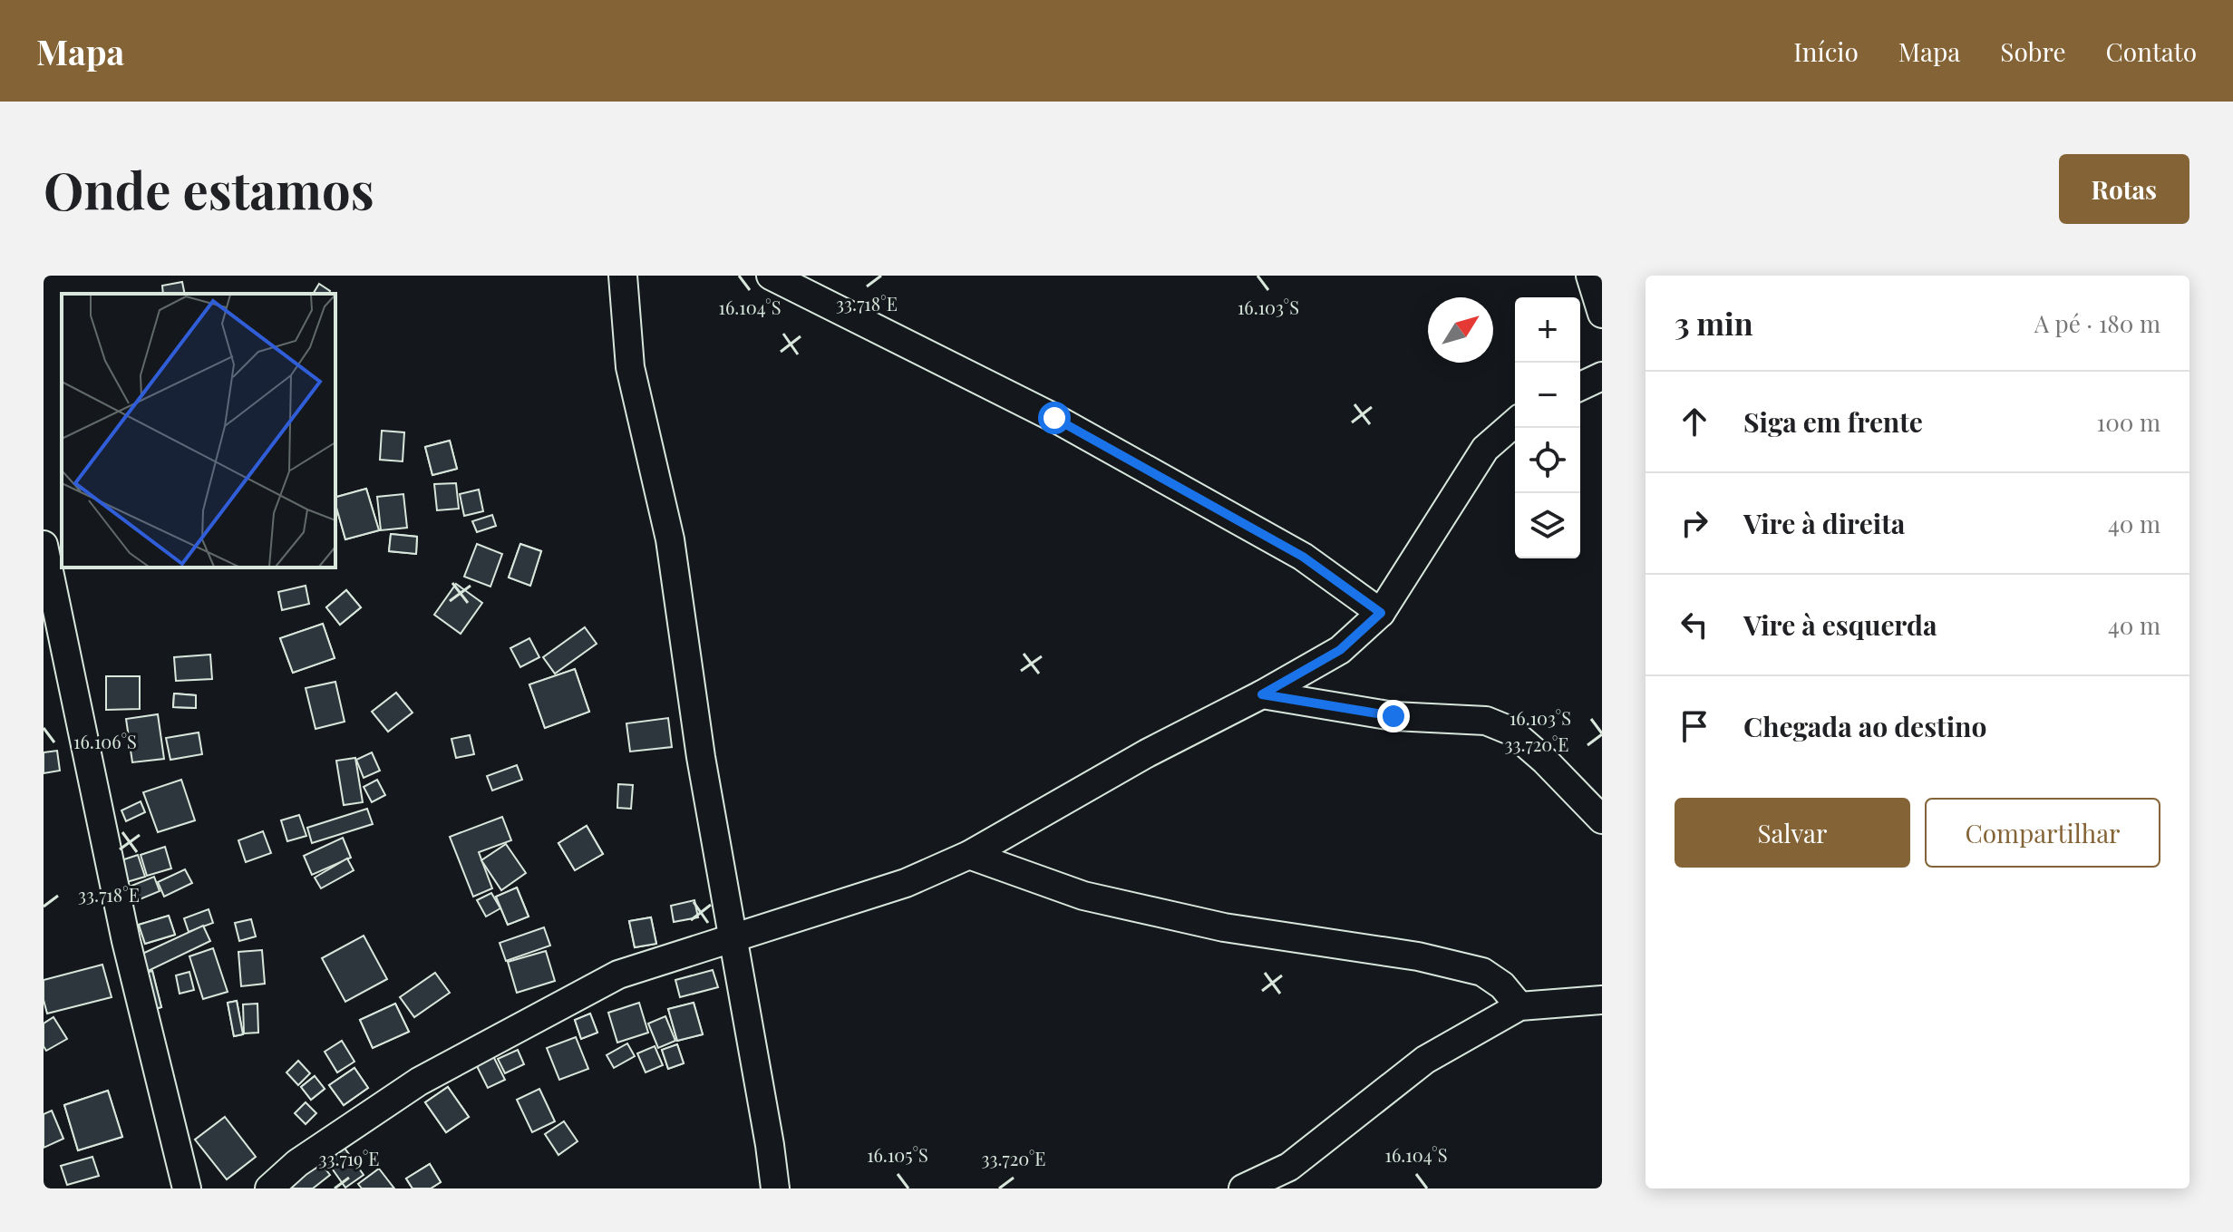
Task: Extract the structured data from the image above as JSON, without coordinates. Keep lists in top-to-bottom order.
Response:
{
  "north": "top right",
  "page": {
    "header": "Mapa",
    "nav": [
      "Início",
      "Mapa",
      "Sobre",
      "Contato"
    ],
    "buttons": [
      "Rotas",
      ["Salvar", "Compartilhar"]
    ],
    "title": "Onde estamos",
    "heading": ["3 min", "A pé · 180 m"],
    "map_buttons": ["+", "−"],
    "list": [
      ["Siga em frente", "100 m"],
      ["Vire à direita", "40 m"],
      ["Vire à esquerda", "40 m"],
      "Chegada ao destino"
    ]
  },
  "coordinates": [
    "33.718°E",
    "16.104°S",
    "16.103°S",
    "16.106°S",
    "33.720°E",
    "16.105°S",
    "33.719°E"
  ]
}
